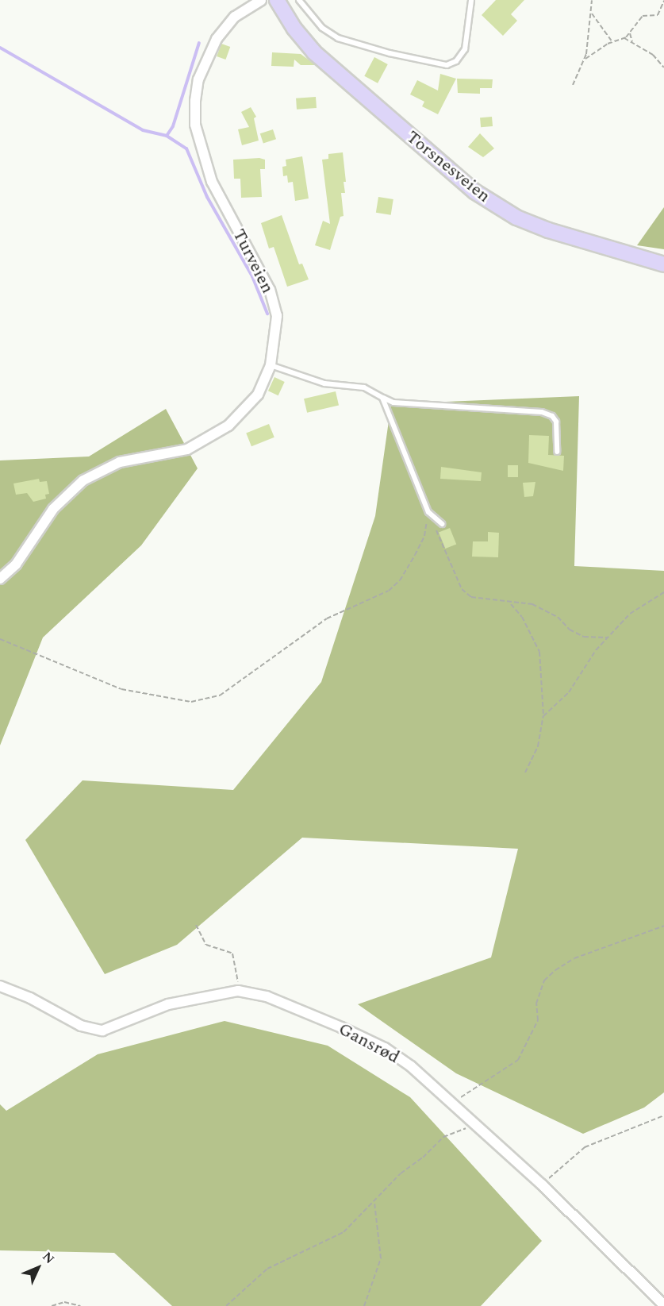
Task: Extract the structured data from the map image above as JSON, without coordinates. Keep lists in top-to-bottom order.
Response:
{
  "streets": {
    "main road": ["Torsnesveien"],
    "street": ["Turveien", "Gansrød"]
  },
  "north": "top right"
}
